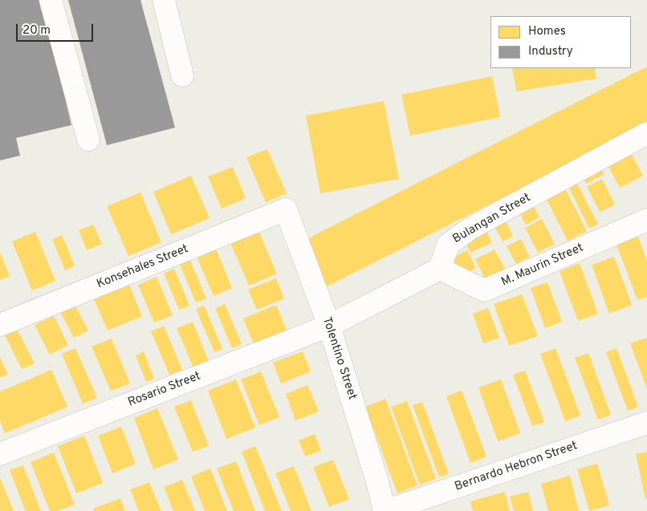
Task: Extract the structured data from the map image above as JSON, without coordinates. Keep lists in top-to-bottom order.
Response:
{
  "streets": {
    "street": [
      "Bulangan Street",
      "M. Maurin Street",
      "Konsehales Street",
      "Tolentino Street",
      "Rosario Street",
      "Bernardo Hebron Street"
    ]
  },
  "crossings": [
    ["Bulangan Street", "M. Maurin Street"],
    ["Konsehales Street", "Tolentino Street"],
    ["Tolentino Street", "Rosario Street"],
    ["Tolentino Street", "Bernardo Hebron Street"]
  ],
  "legend": ["Homes", "Industry"],
  "scale_bar": "20 m"
}
